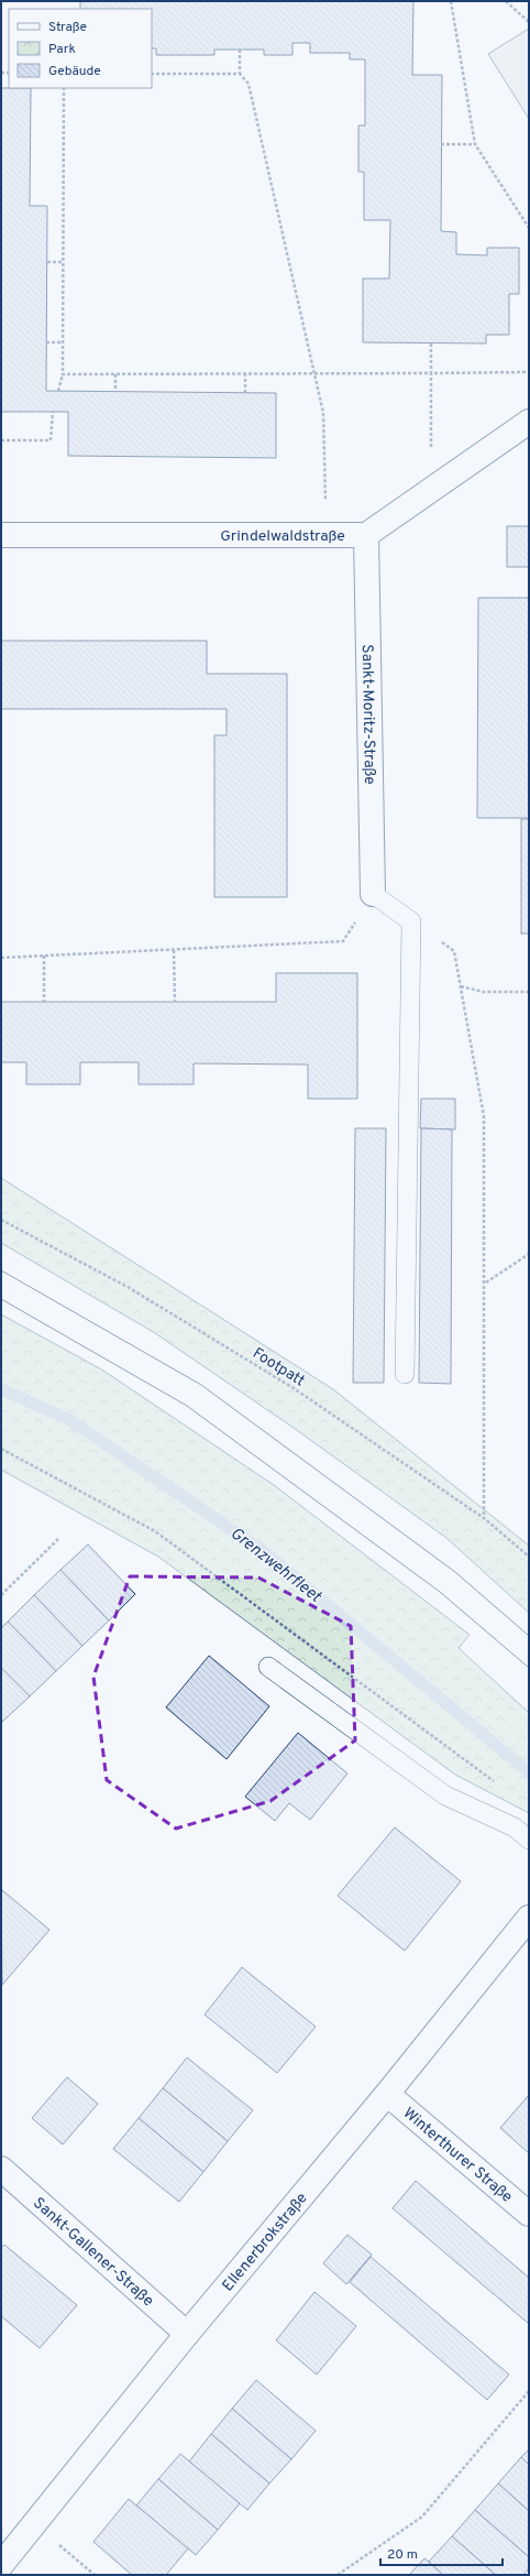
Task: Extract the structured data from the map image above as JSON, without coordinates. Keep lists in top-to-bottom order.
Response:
{
  "streets": {
    "street": [
      "Grindelwaldstraße",
      "Sankt-Moritz-Straße",
      "Winterthurer Straße",
      "Ellenerbrokstraße",
      "Sankt-Gallener-Straße"
    ],
    "path": ["Footpatt"]
  },
  "crossings": [
    ["Grindelwaldstraße", "Sankt-Moritz-Straße"],
    ["Winterthurer Straße", "Ellenerbrokstraße"],
    ["Ellenerbrokstraße", "Sankt-Gallener-Straße"]
  ],
  "water": ["Grenzwehrfleet"],
  "legend": ["Straße", "Park", "Gebäude"],
  "scale_bar": "20 m"
}
